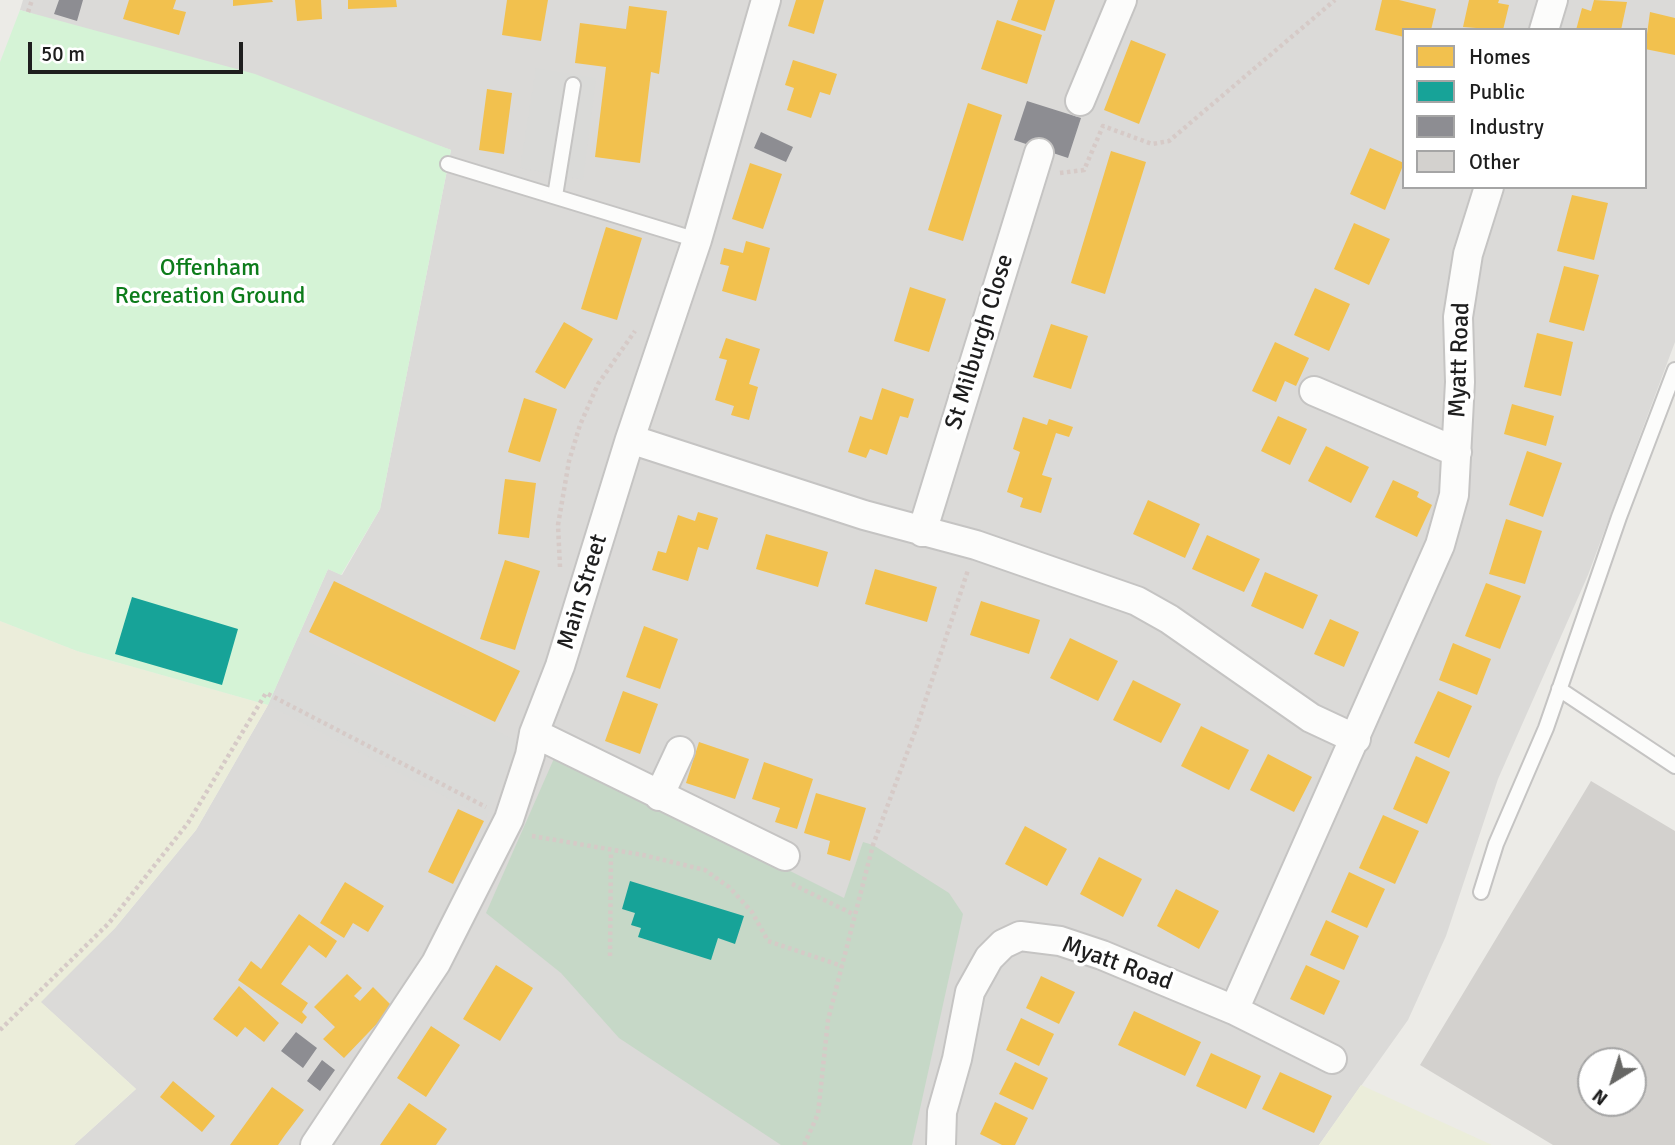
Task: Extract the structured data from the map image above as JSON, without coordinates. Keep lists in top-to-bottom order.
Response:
{
  "streets": {
    "street": ["St Milburgh Close", "Myatt Road", "Main Street"]
  },
  "parks": ["Offenham Recreation Ground"],
  "legend": [
    "Homes",
    "Public",
    "Industry",
    "Other"
  ],
  "scale_bar": "50 m",
  "north": "bottom left"
}
